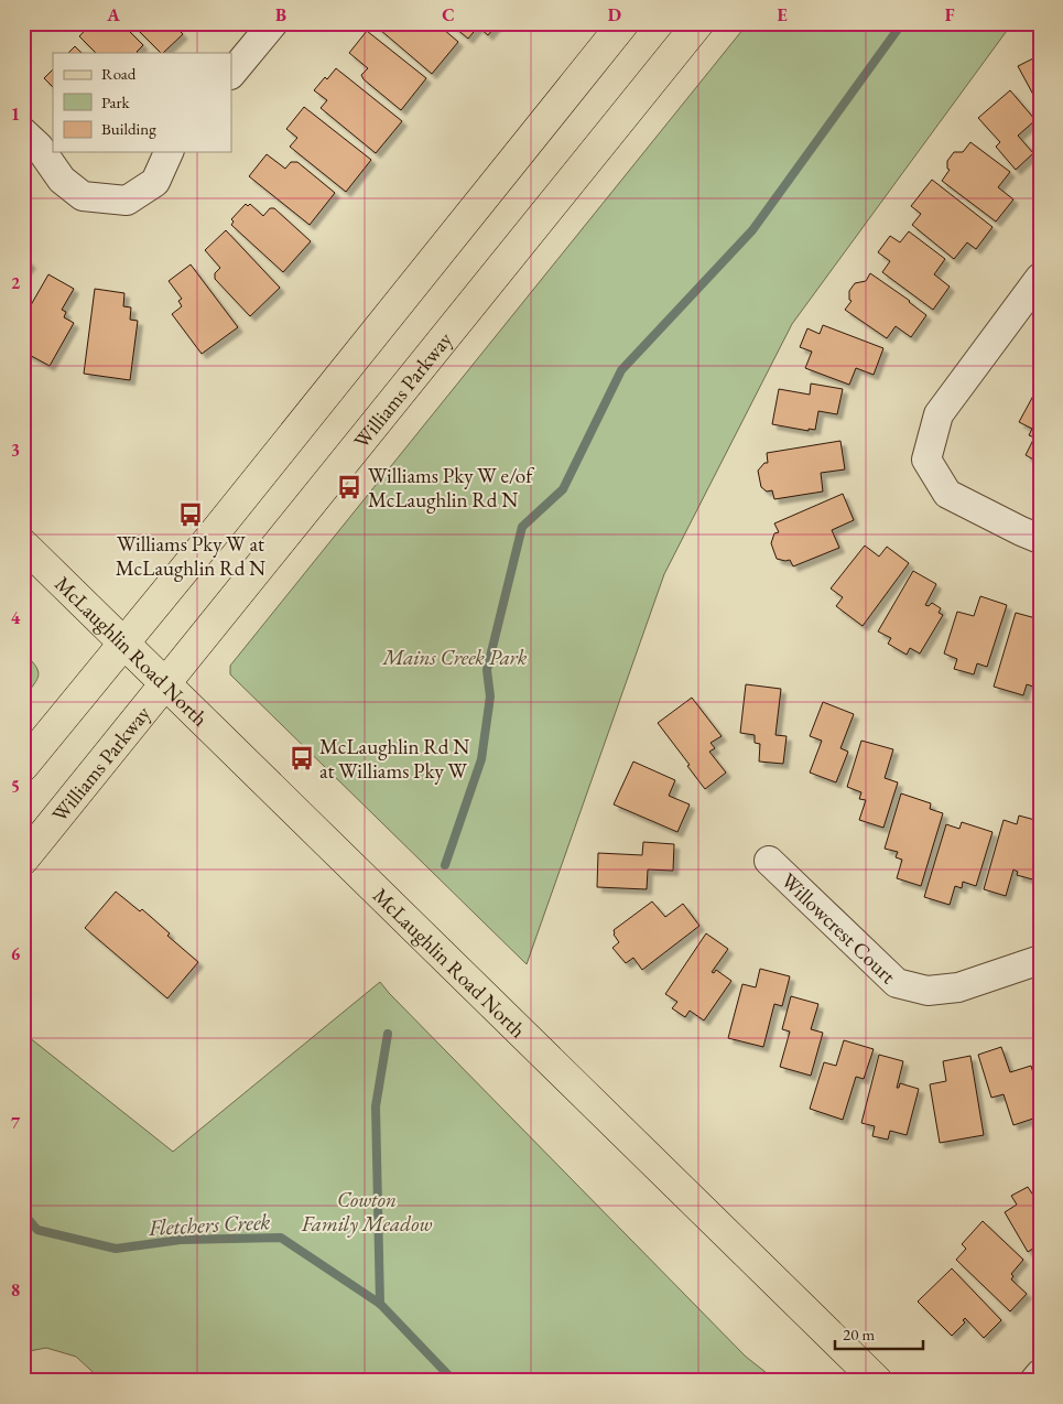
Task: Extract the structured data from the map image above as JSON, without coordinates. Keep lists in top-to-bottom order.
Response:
{
  "streets": {
    "main road": ["Williams Parkway", "McLaughlin Road North"],
    "street": ["Willowcrest Court"]
  },
  "crossings": [
    ["Williams Parkway", "McLaughlin Road North"]
  ],
  "water": ["Fletchers Creek"],
  "parks": ["Mains Creek Park", "Cowton Family Meadow"],
  "places": {
    "bus stop": ["Williams Pky W e/of McLaughlin Rd N", "Williams Pky W at McLaughlin Rd N", "McLaughlin Rd N at Williams Pky W"]
  },
  "legend": ["Road", "Park", "Building"],
  "scale_bar": "20 m",
  "grid": {
    "columns": [
      "A",
      "B",
      "C",
      "D",
      "E",
      "F"
    ],
    "rows": [
      "1",
      "2",
      "3",
      "4",
      "5",
      "6",
      "7",
      "8"
    ]
  }
}
